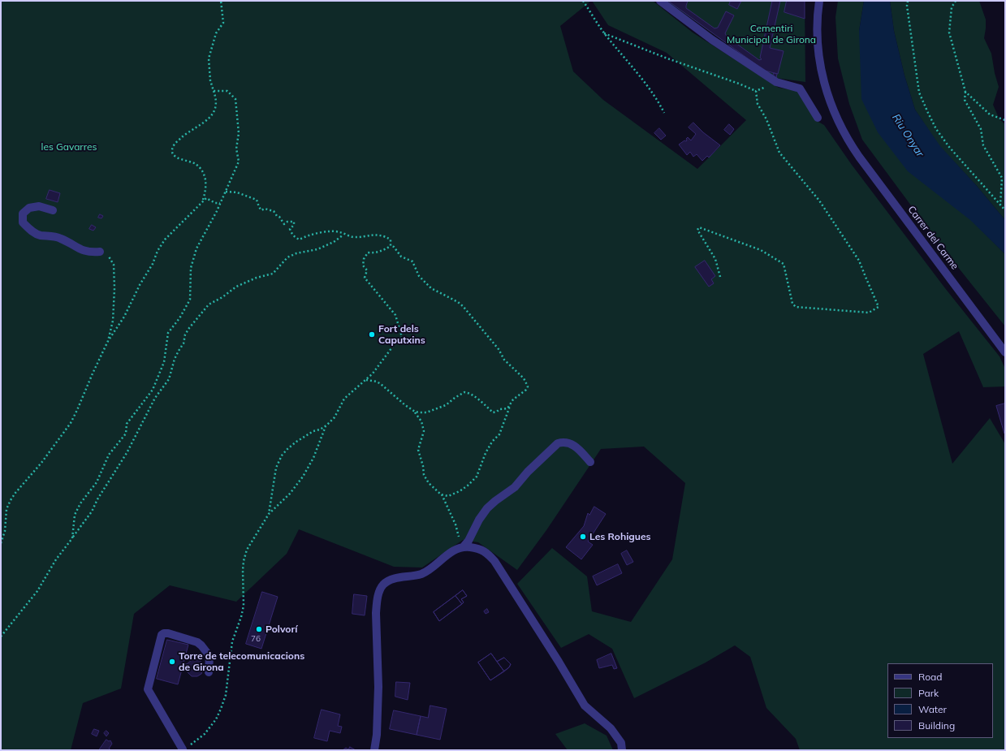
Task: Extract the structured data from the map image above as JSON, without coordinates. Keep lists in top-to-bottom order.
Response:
{
  "streets": {
    "street": ["Carrer del Carme"]
  },
  "water": ["Riu Onyar"],
  "parks": ["Cementiri Municipal de Girona", "les Gavarres"],
  "places": [
    "Fort dels Caputxins",
    "Les Rohigues",
    "Polvorí",
    "Torre de telecomunicacions de Girona"
  ],
  "house_numbers": ["76"],
  "legend": [
    "Road",
    "Park",
    "Water",
    "Building"
  ]
}
